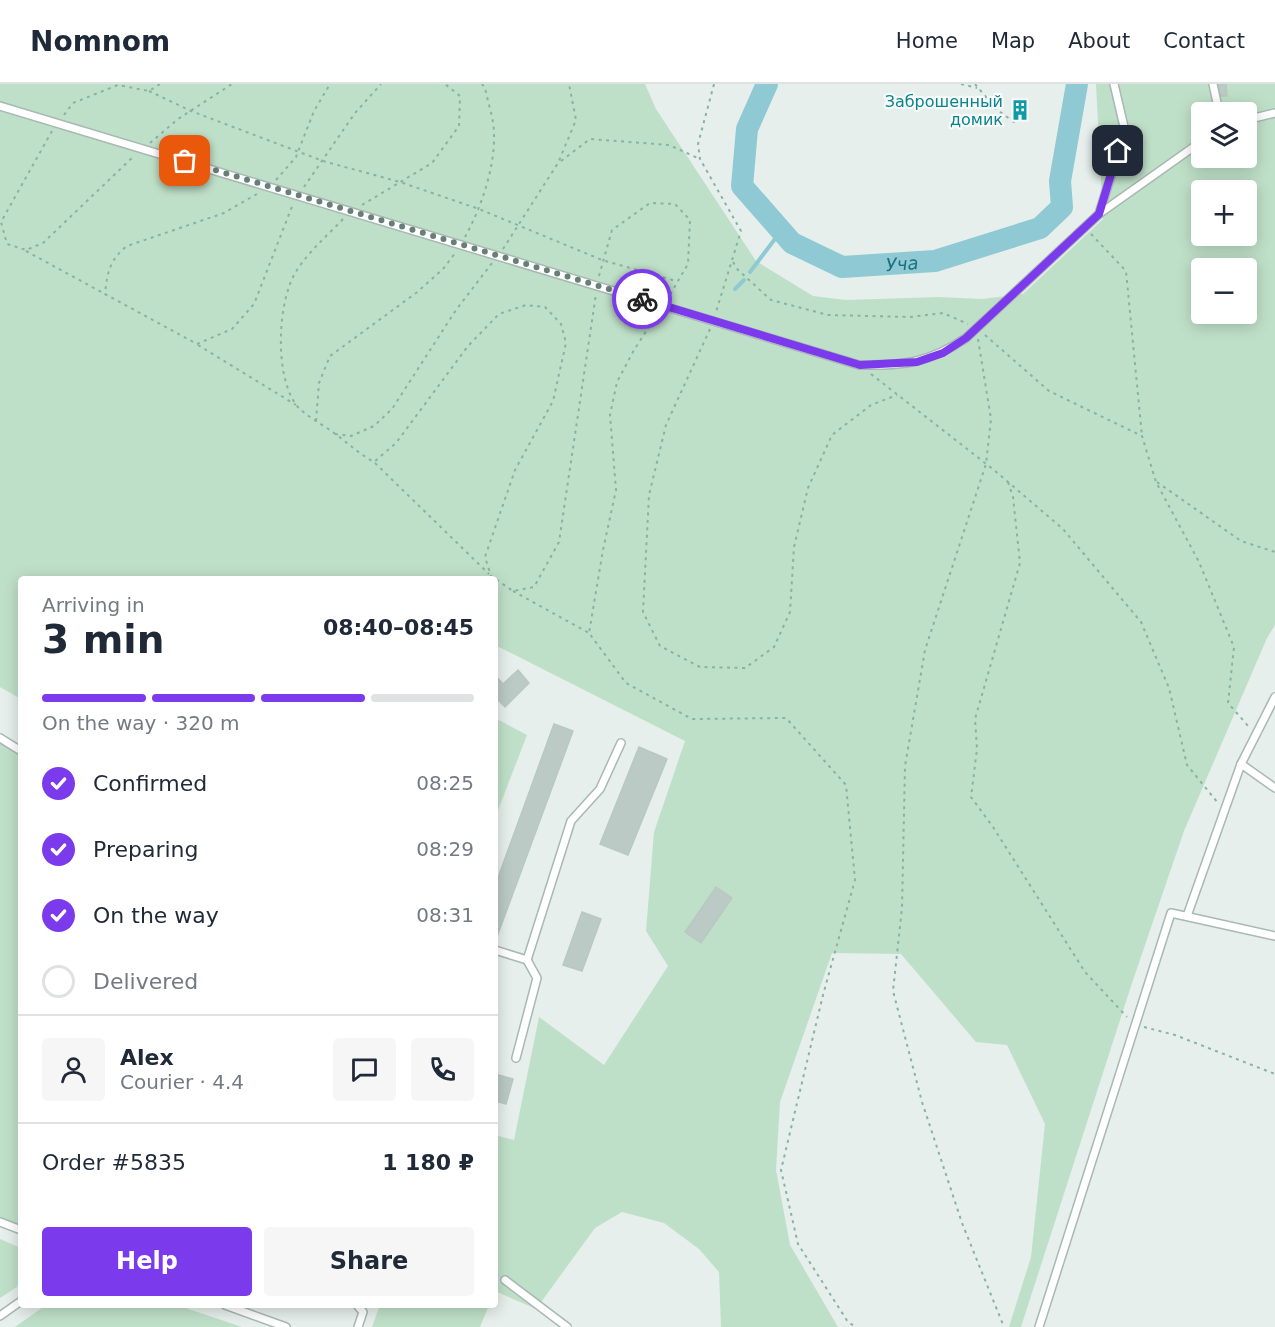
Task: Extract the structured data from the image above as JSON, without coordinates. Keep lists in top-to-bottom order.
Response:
{
  "water": ["Уча"],
  "places": {
    "building": ["Заброшенный домик"]
  },
  "page": {
    "header": "Nomnom",
    "nav": [
      "Home",
      "Map",
      "About",
      "Contact"
    ],
    "map_buttons": ["+", "−"],
    "heading": ["3 min", "Arriving in", "08:40–08:45"],
    "panel": [
      "Alex",
      "Courier · 4.4",
      "Order #5835",
      "1 180 ₽"
    ],
    "bar": "On the way · 320 m",
    "list": [
      ["Confirmed", "08:25"],
      ["Preparing", "08:29"],
      ["On the way", "08:31"],
      "Delivered"
    ],
    "buttons": ["Help", "Share"]
  }
}
